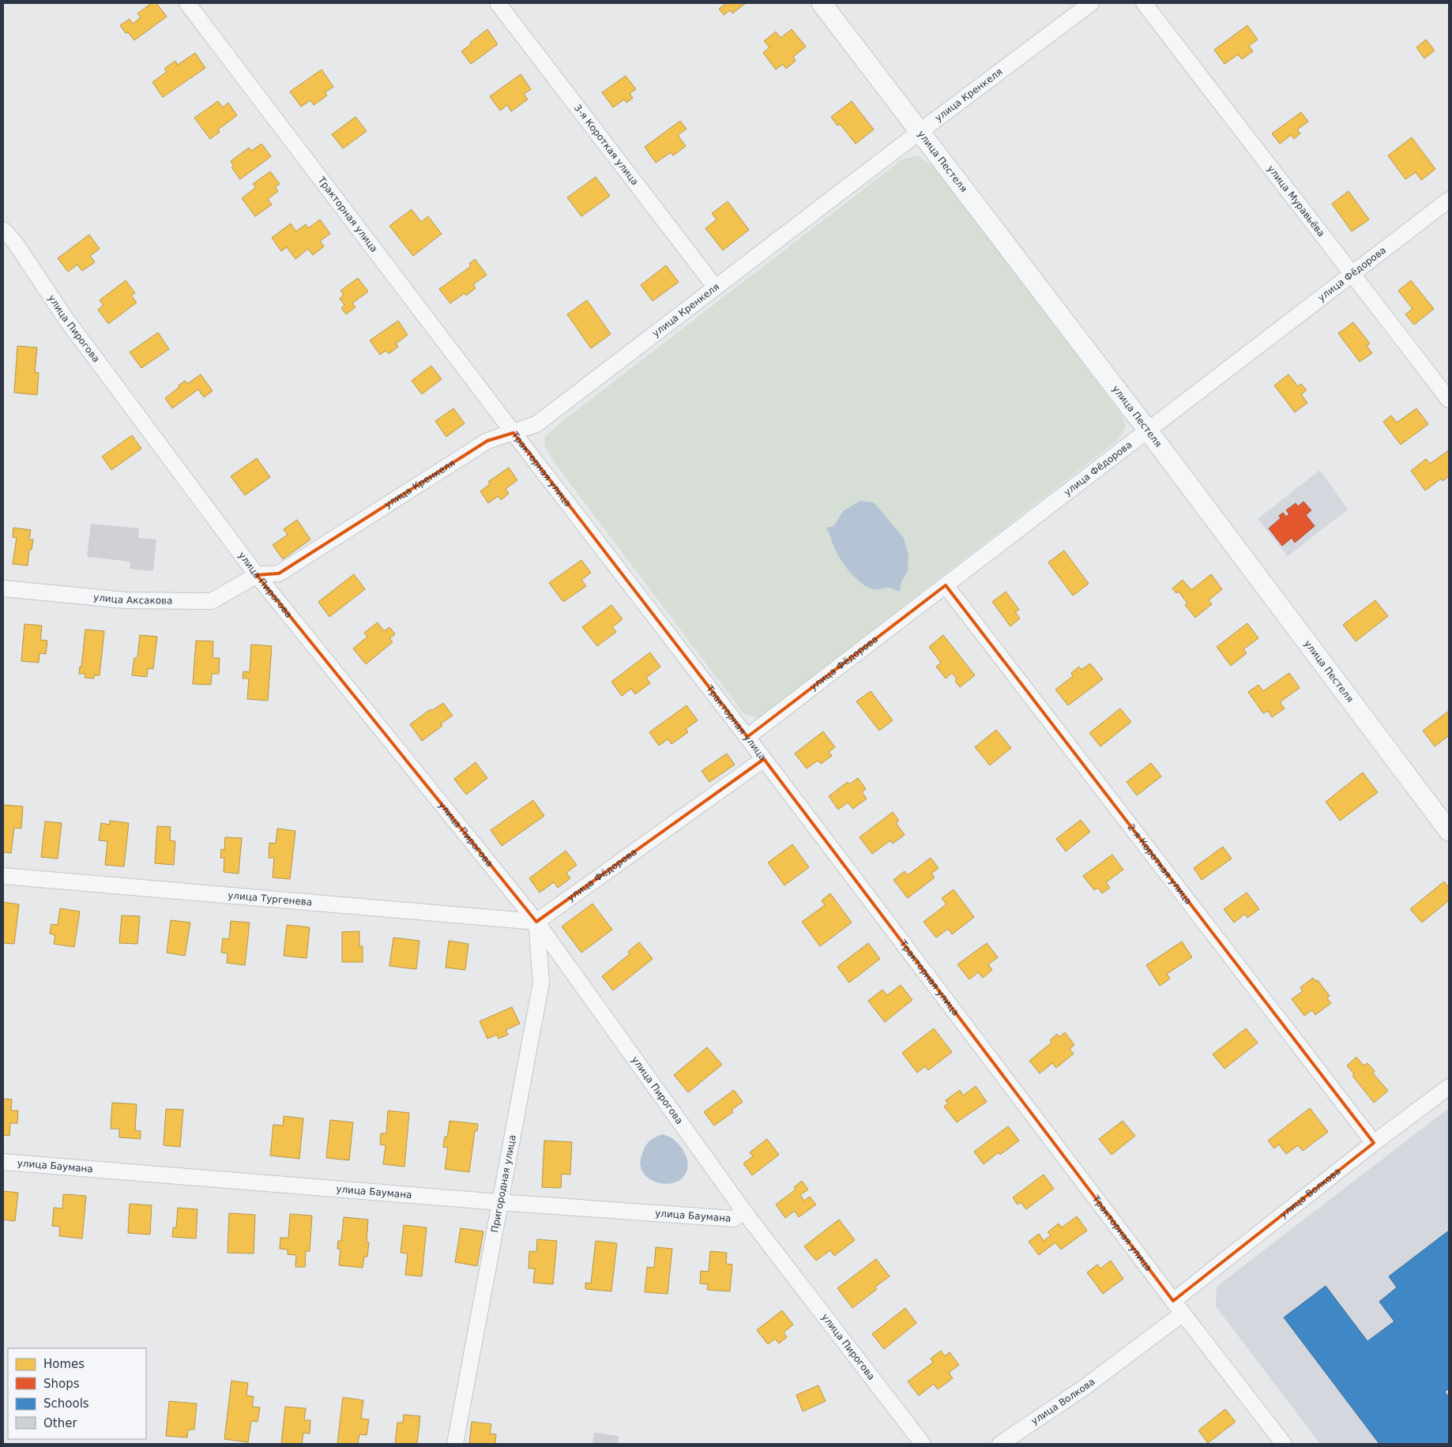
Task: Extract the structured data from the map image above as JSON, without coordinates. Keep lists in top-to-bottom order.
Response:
{
  "streets": {
    "street": [
      "улица Кренкеля",
      "3-я Короткая улица",
      "улица Пестеля",
      "улица Муравьёва",
      "Тракторная улица",
      "улица Фёдорова",
      "улица Пирогова",
      "улица Аксакова",
      "2-я Короткая улица",
      "улица Тургенева",
      "улица Баумана",
      "Пригородная улица",
      "улица Волкова"
    ]
  },
  "crossings": [
    ["улица Кренкеля", "3-я Короткая улица"],
    ["улица Кренкеля", "улица Пестеля"],
    ["улица Кренкеля", "Тракторная улица"],
    ["улица Кренкеля", "улица Пирогова"],
    ["улица Кренкеля", "улица Аксакова"],
    ["улица Пестеля", "улица Фёдорова"],
    ["улица Муравьёва", "улица Фёдорова"],
    ["Тракторная улица", "улица Фёдорова"],
    ["Тракторная улица", "улица Волкова"],
    ["улица Фёдорова", "улица Пирогова"],
    ["улица Фёдорова", "2-я Короткая улица"],
    ["улица Фёдорова", "улица Тургенева"],
    ["улица Фёдорова", "Пригородная улица"],
    ["улица Пирогова", "улица Аксакова"],
    ["улица Пирогова", "улица Тургенева"],
    ["улица Пирогова", "улица Баумана"],
    ["улица Пирогова", "Пригородная улица"],
    ["2-я Короткая улица", "улица Волкова"],
    ["улица Тургенева", "Пригородная улица"],
    ["улица Баумана", "Пригородная улица"]
  ],
  "legend": [
    "Homes",
    "Shops",
    "Schools",
    "Other"
  ]
}
